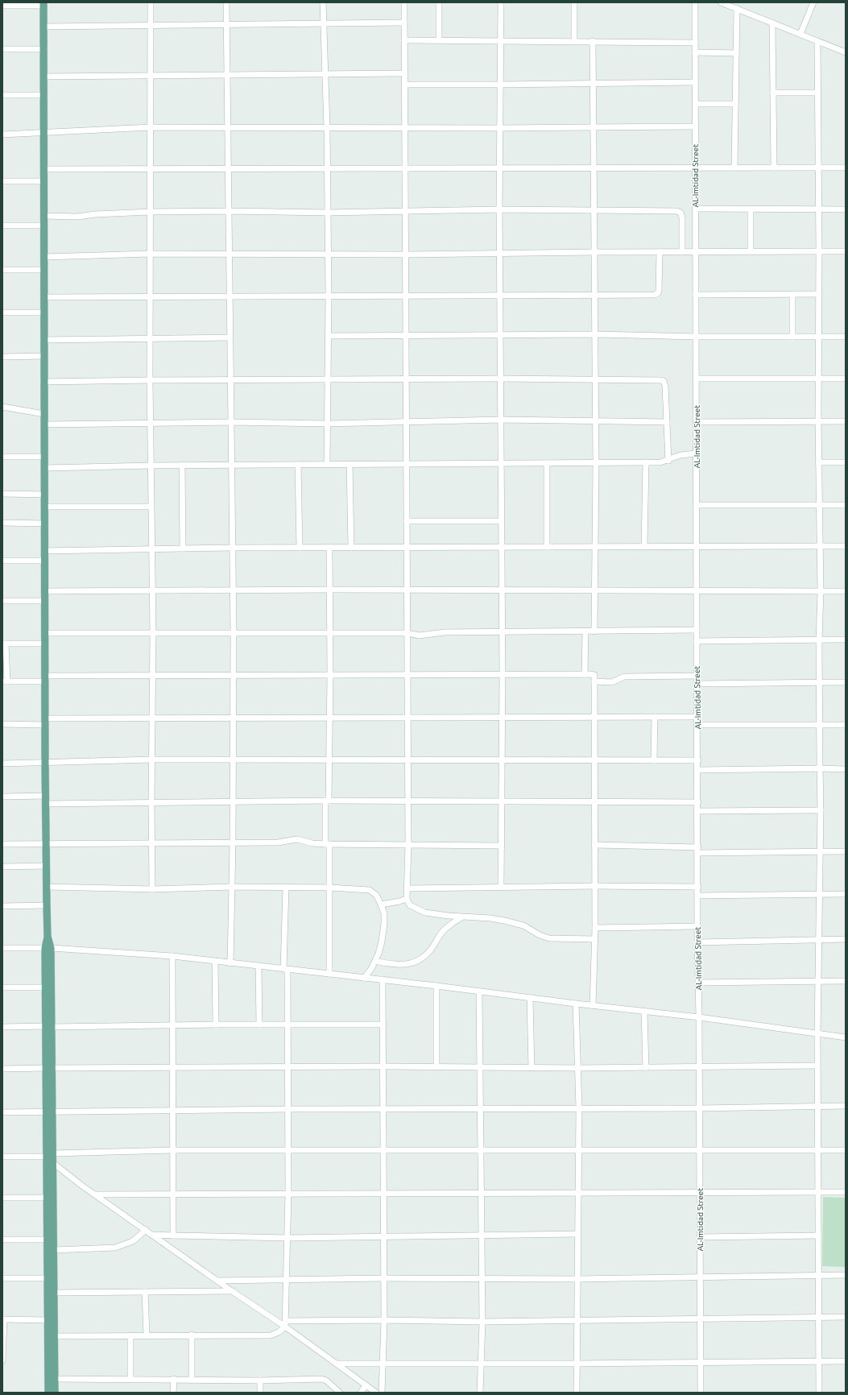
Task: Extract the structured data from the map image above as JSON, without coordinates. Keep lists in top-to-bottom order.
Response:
{
  "streets": {
    "street": ["AL-Imtidad Street"]
  }
}
